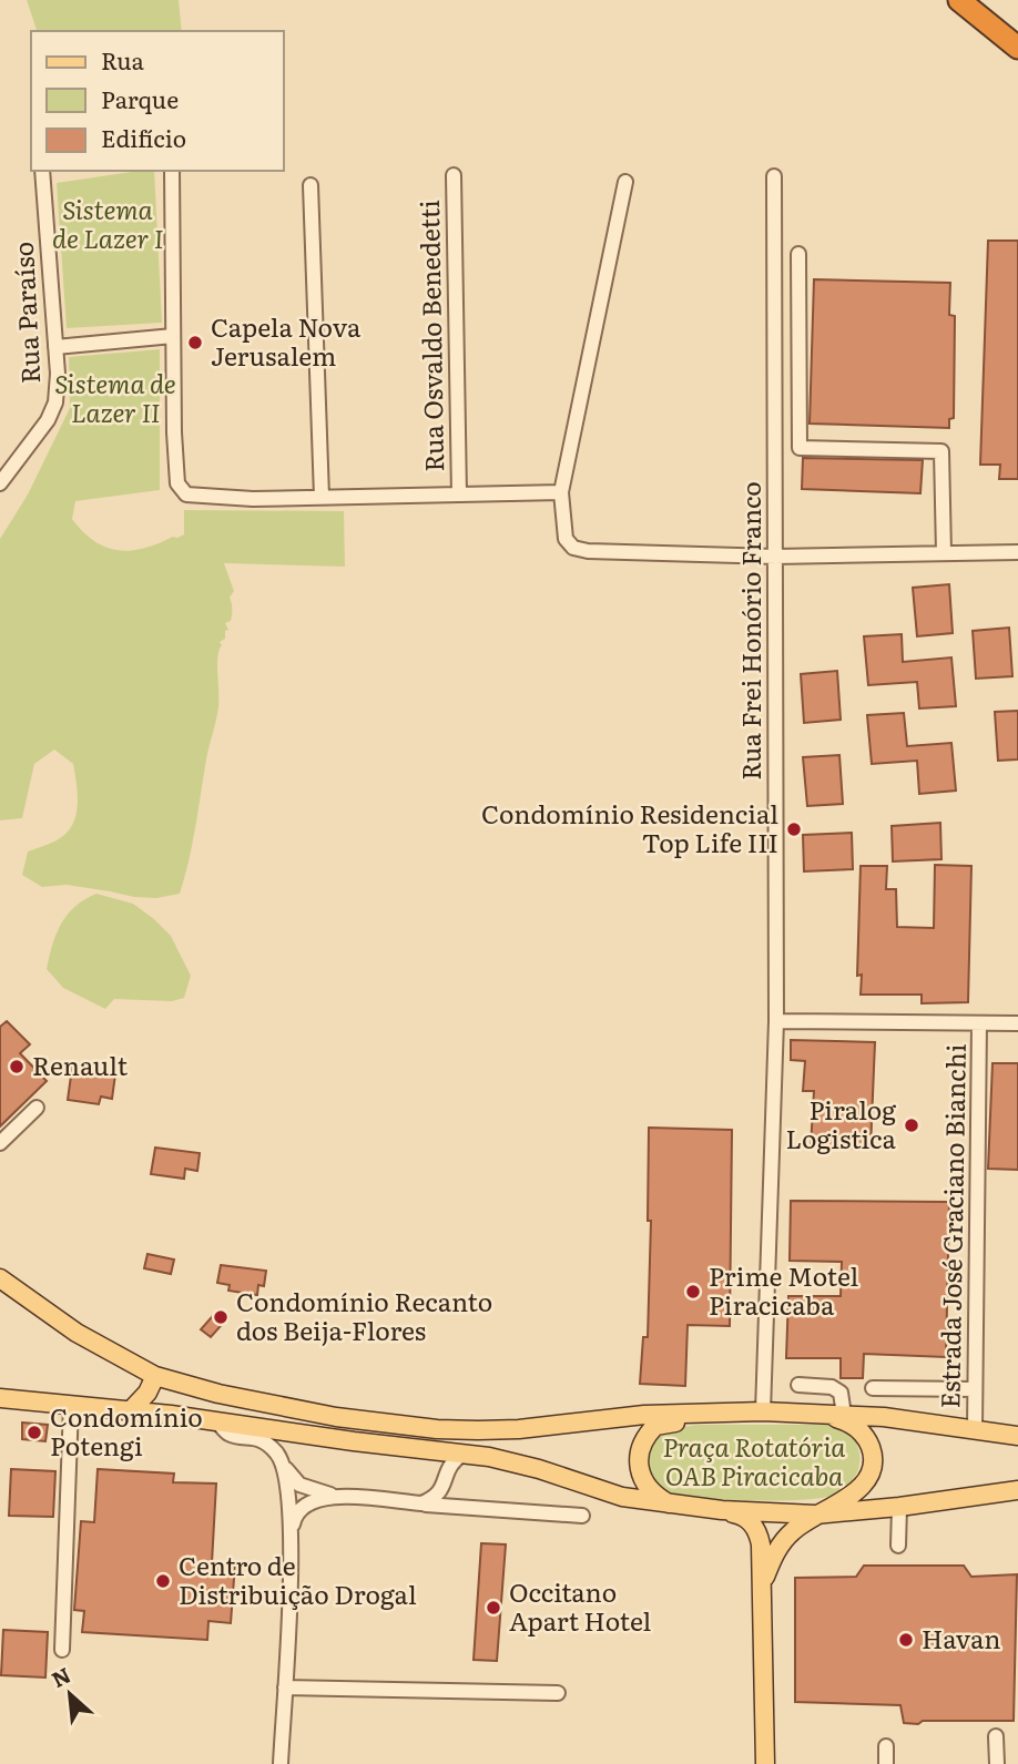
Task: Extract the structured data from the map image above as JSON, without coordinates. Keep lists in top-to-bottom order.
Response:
{
  "streets": {
    "street": [
      "Rua Paraíso",
      "Rua Osvaldo Benedetti",
      "Rua Frei Honório Franco",
      "Estrada José Graciano Bianchi"
    ]
  },
  "parks": ["Sistema de Lazer I", "Sistema de Lazer II", "Praça Rotatória OAB Piracicaba"],
  "places": [
    "Capela Nova Jerusalem",
    "Condomínio Residencial Top Life III",
    "Renault",
    "Piralog Logistica",
    "Prime Motel Piracicaba",
    "Condomínio Recanto dos Beija-Flores",
    "Condomínio Potengi",
    "Centro de Distribuição Drogal",
    "Occitano Apart Hotel",
    "Havan"
  ],
  "legend": ["Rua", "Parque", "Edifício"],
  "north": "top left"
}
